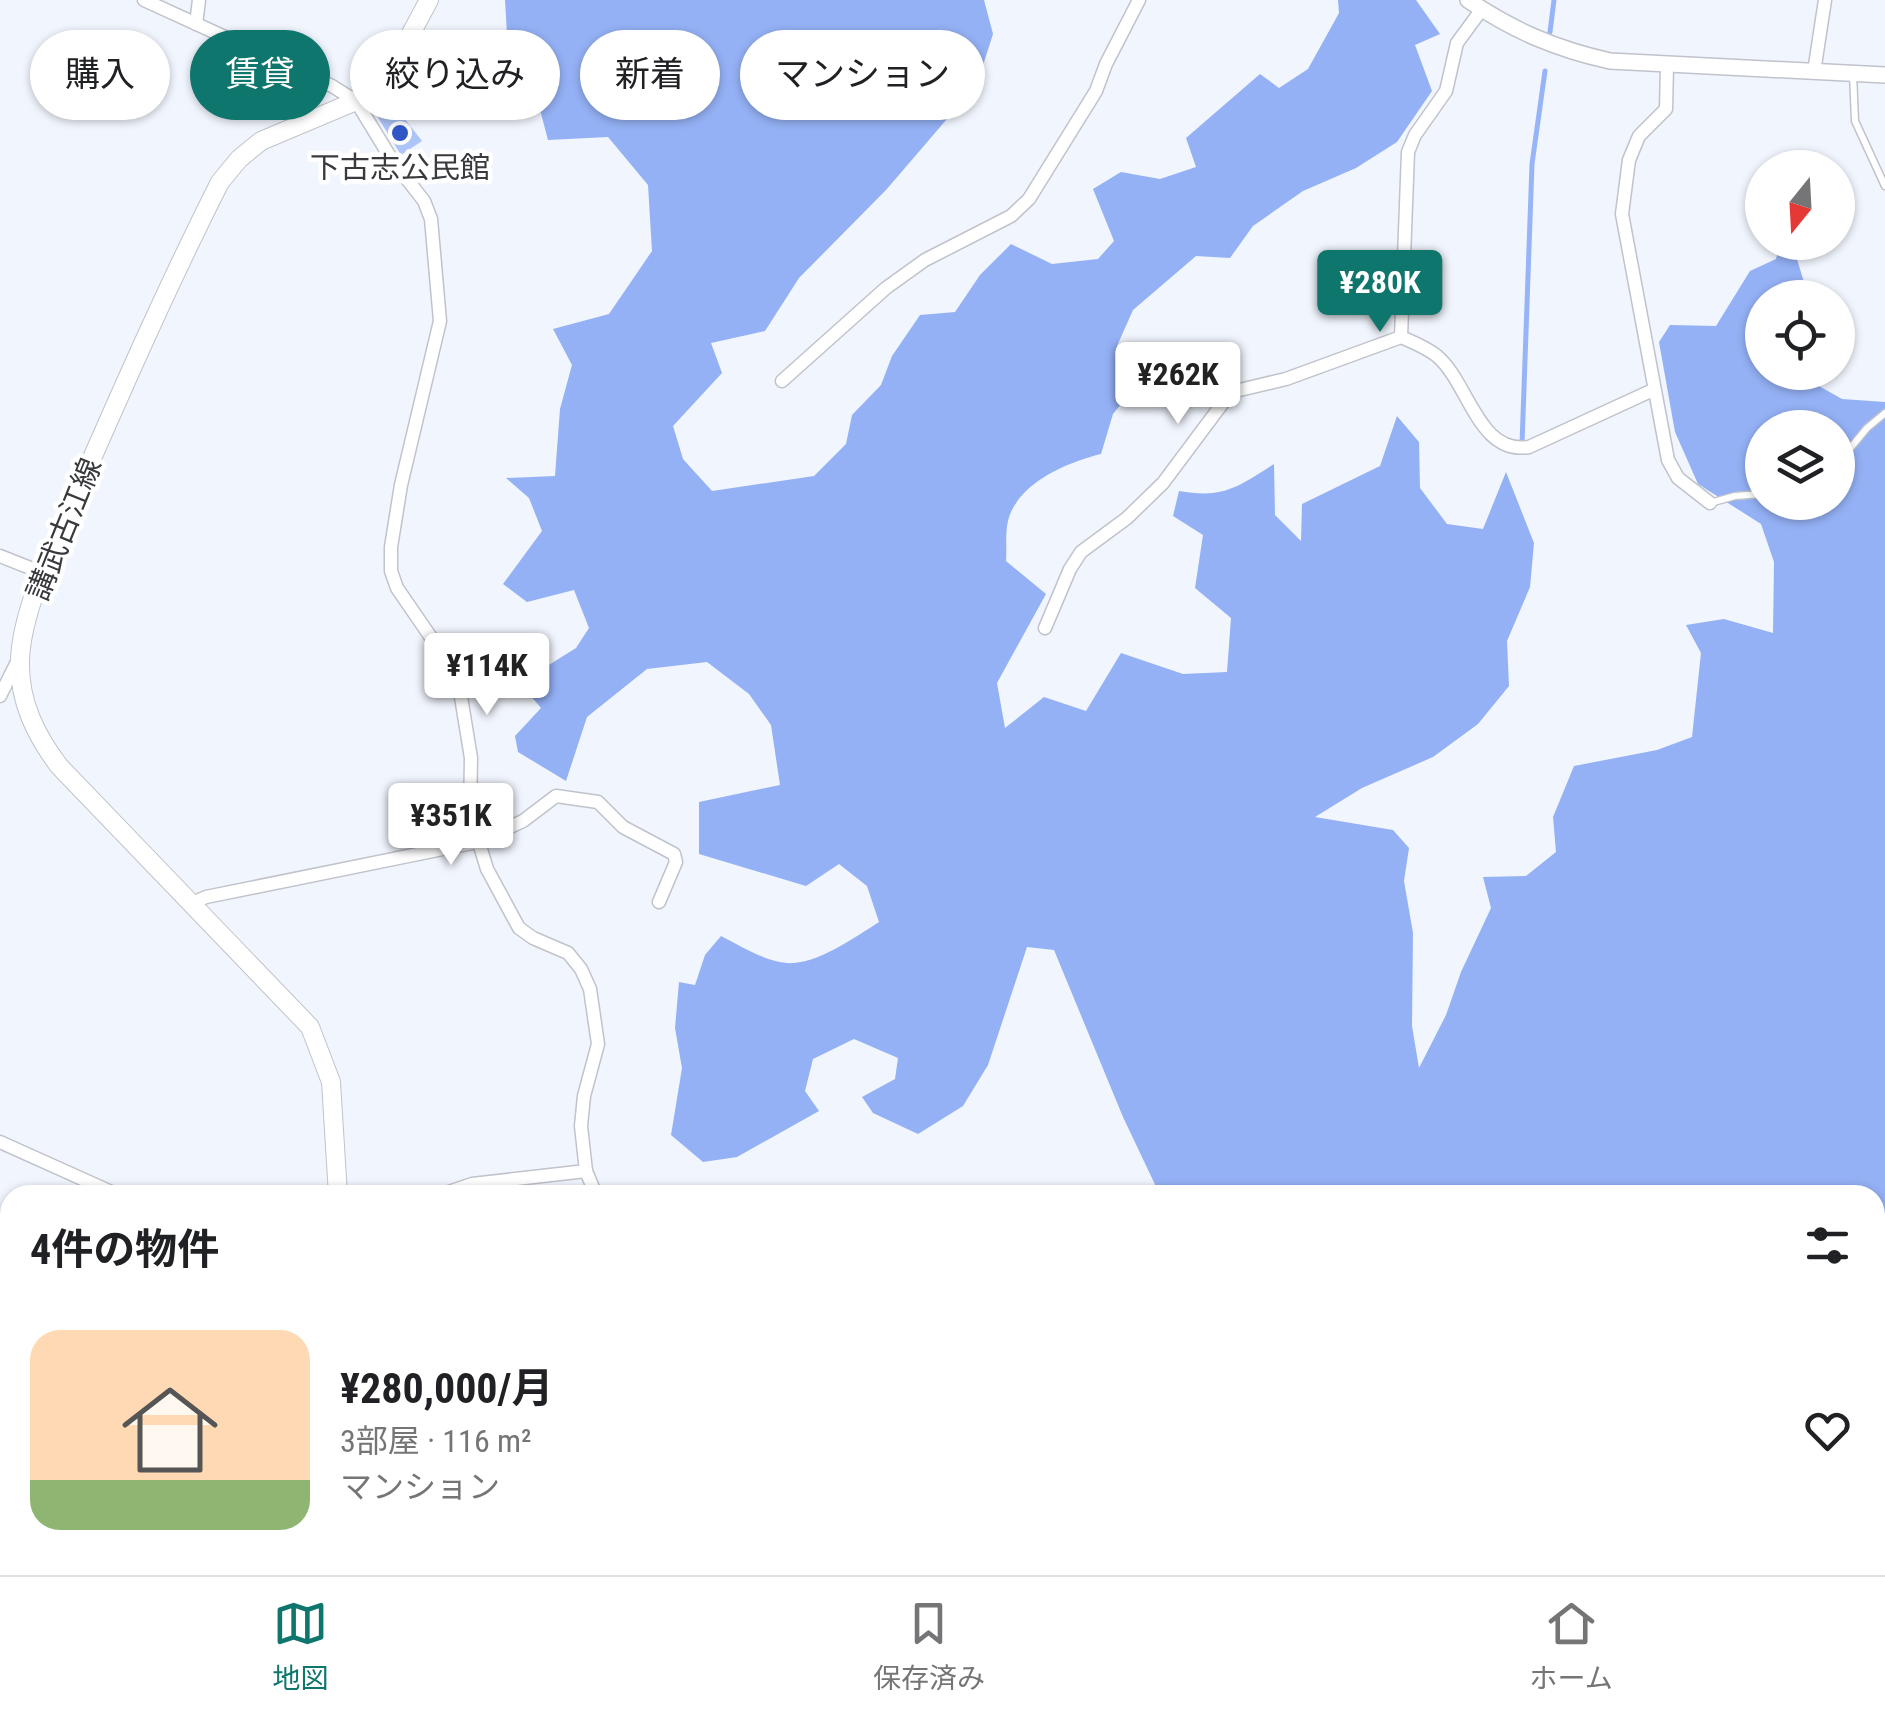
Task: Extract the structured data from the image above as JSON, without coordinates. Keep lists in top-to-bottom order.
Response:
{
  "streets": {
    "main road": ["講武古江線"]
  },
  "places": ["下古志公民館"],
  "north": "bottom",
  "page": {
    "chip": [
      "購入",
      "賃貸",
      "絞り込み",
      "新着",
      "マンション"
    ],
    "price": [
      "¥280K",
      "¥262K",
      "¥114K",
      "¥351K"
    ],
    "heading": "4件の物件",
    "list": [
      {
        "name": "¥280,000/月",
        "note": "3部屋 · 116 m² · マンション"
      }
    ],
    "tabs": ["地図", "保存済み", "ホーム"]
  }
}
